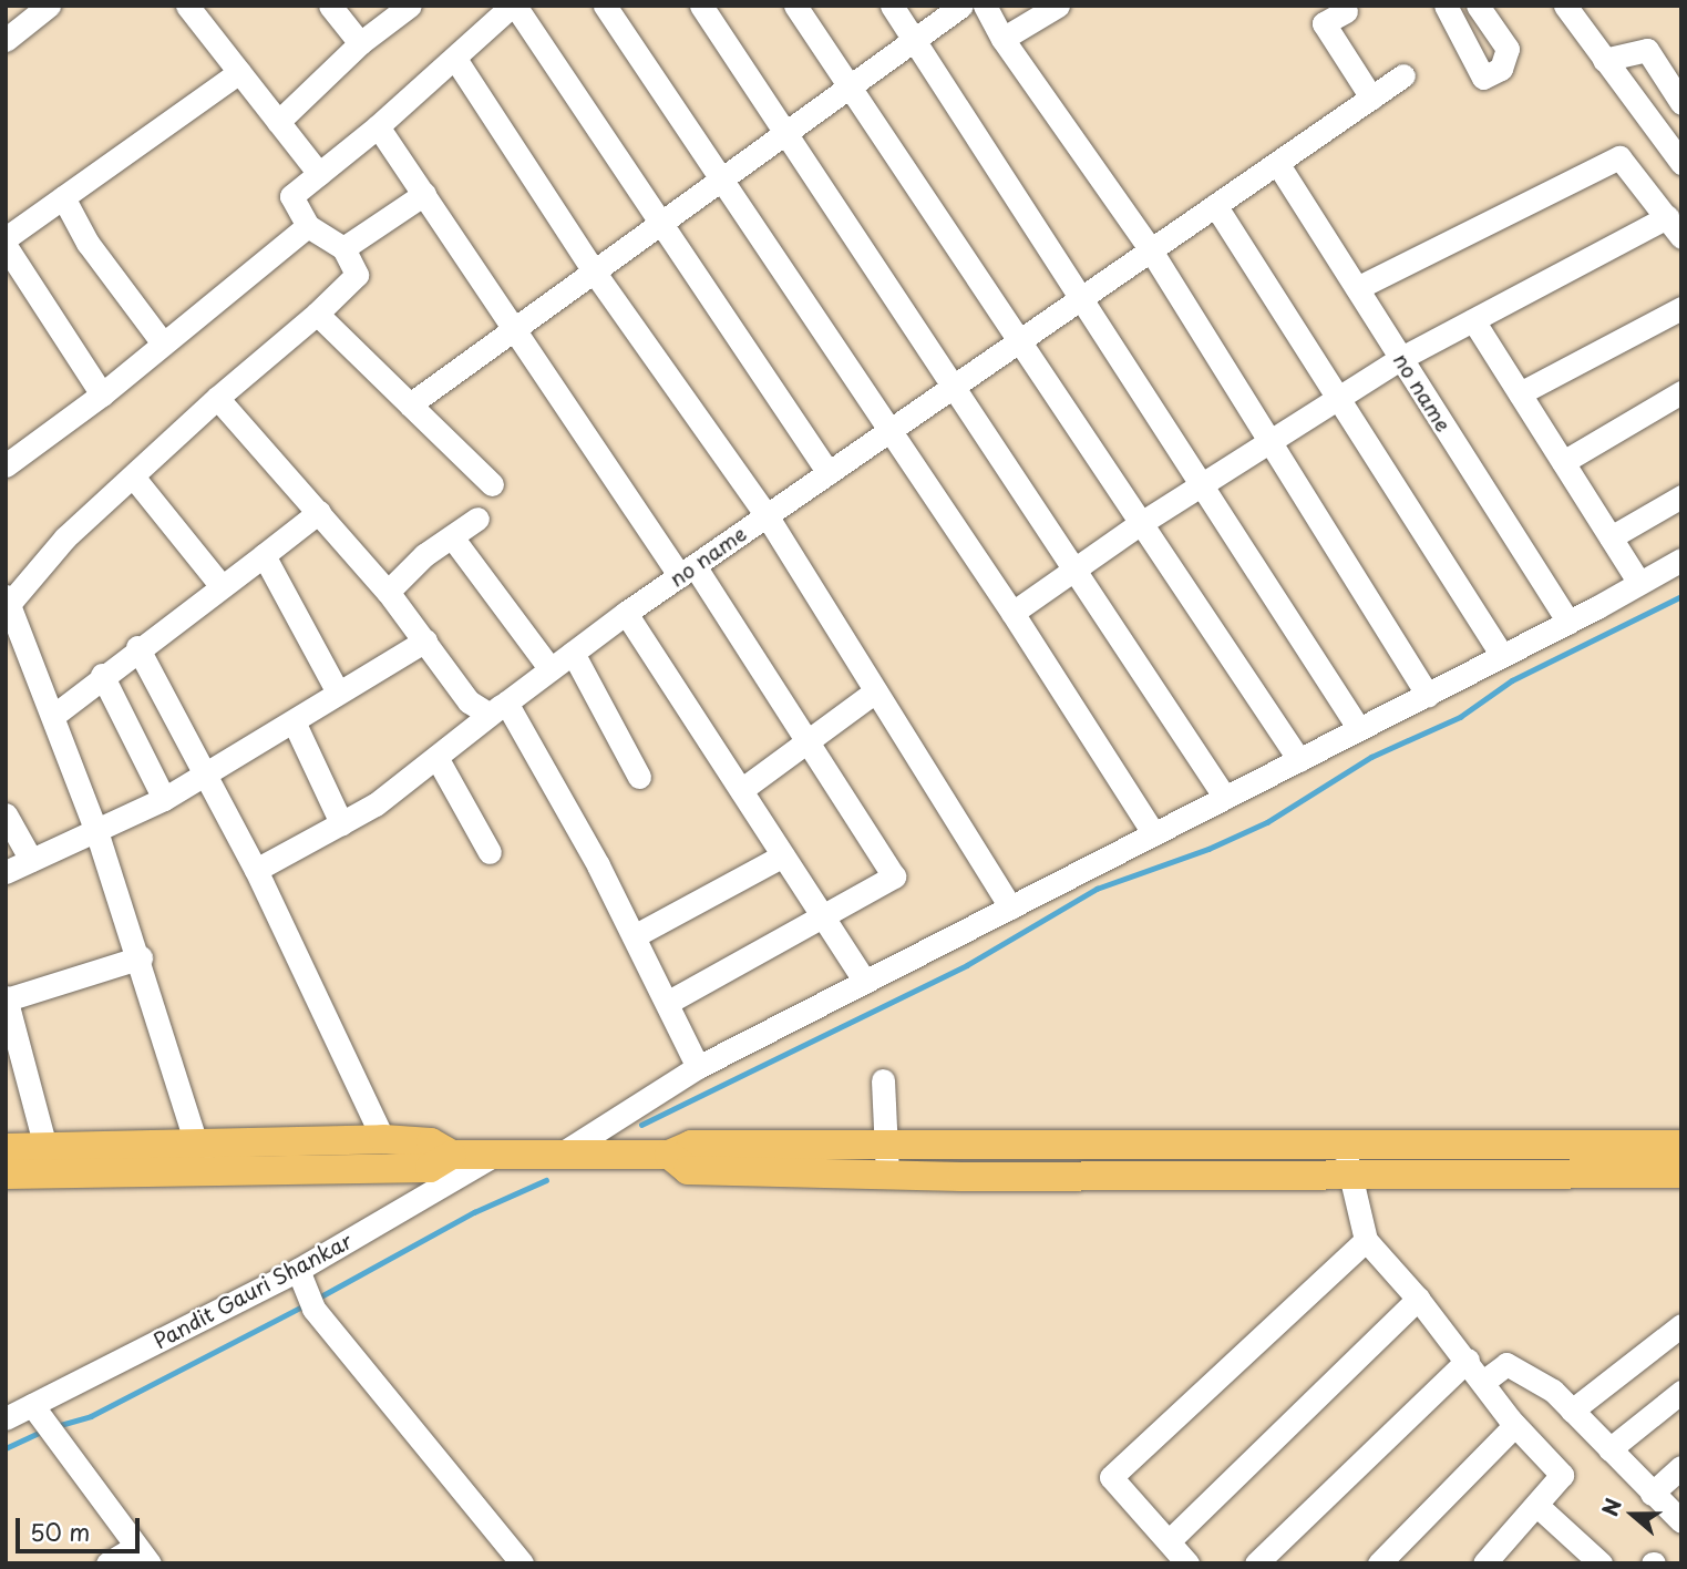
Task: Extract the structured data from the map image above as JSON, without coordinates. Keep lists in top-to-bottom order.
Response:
{
  "streets": {
    "street": ["no name", "Pandit Gauri Shankar"]
  },
  "scale_bar": "50 m",
  "north": "left"
}
